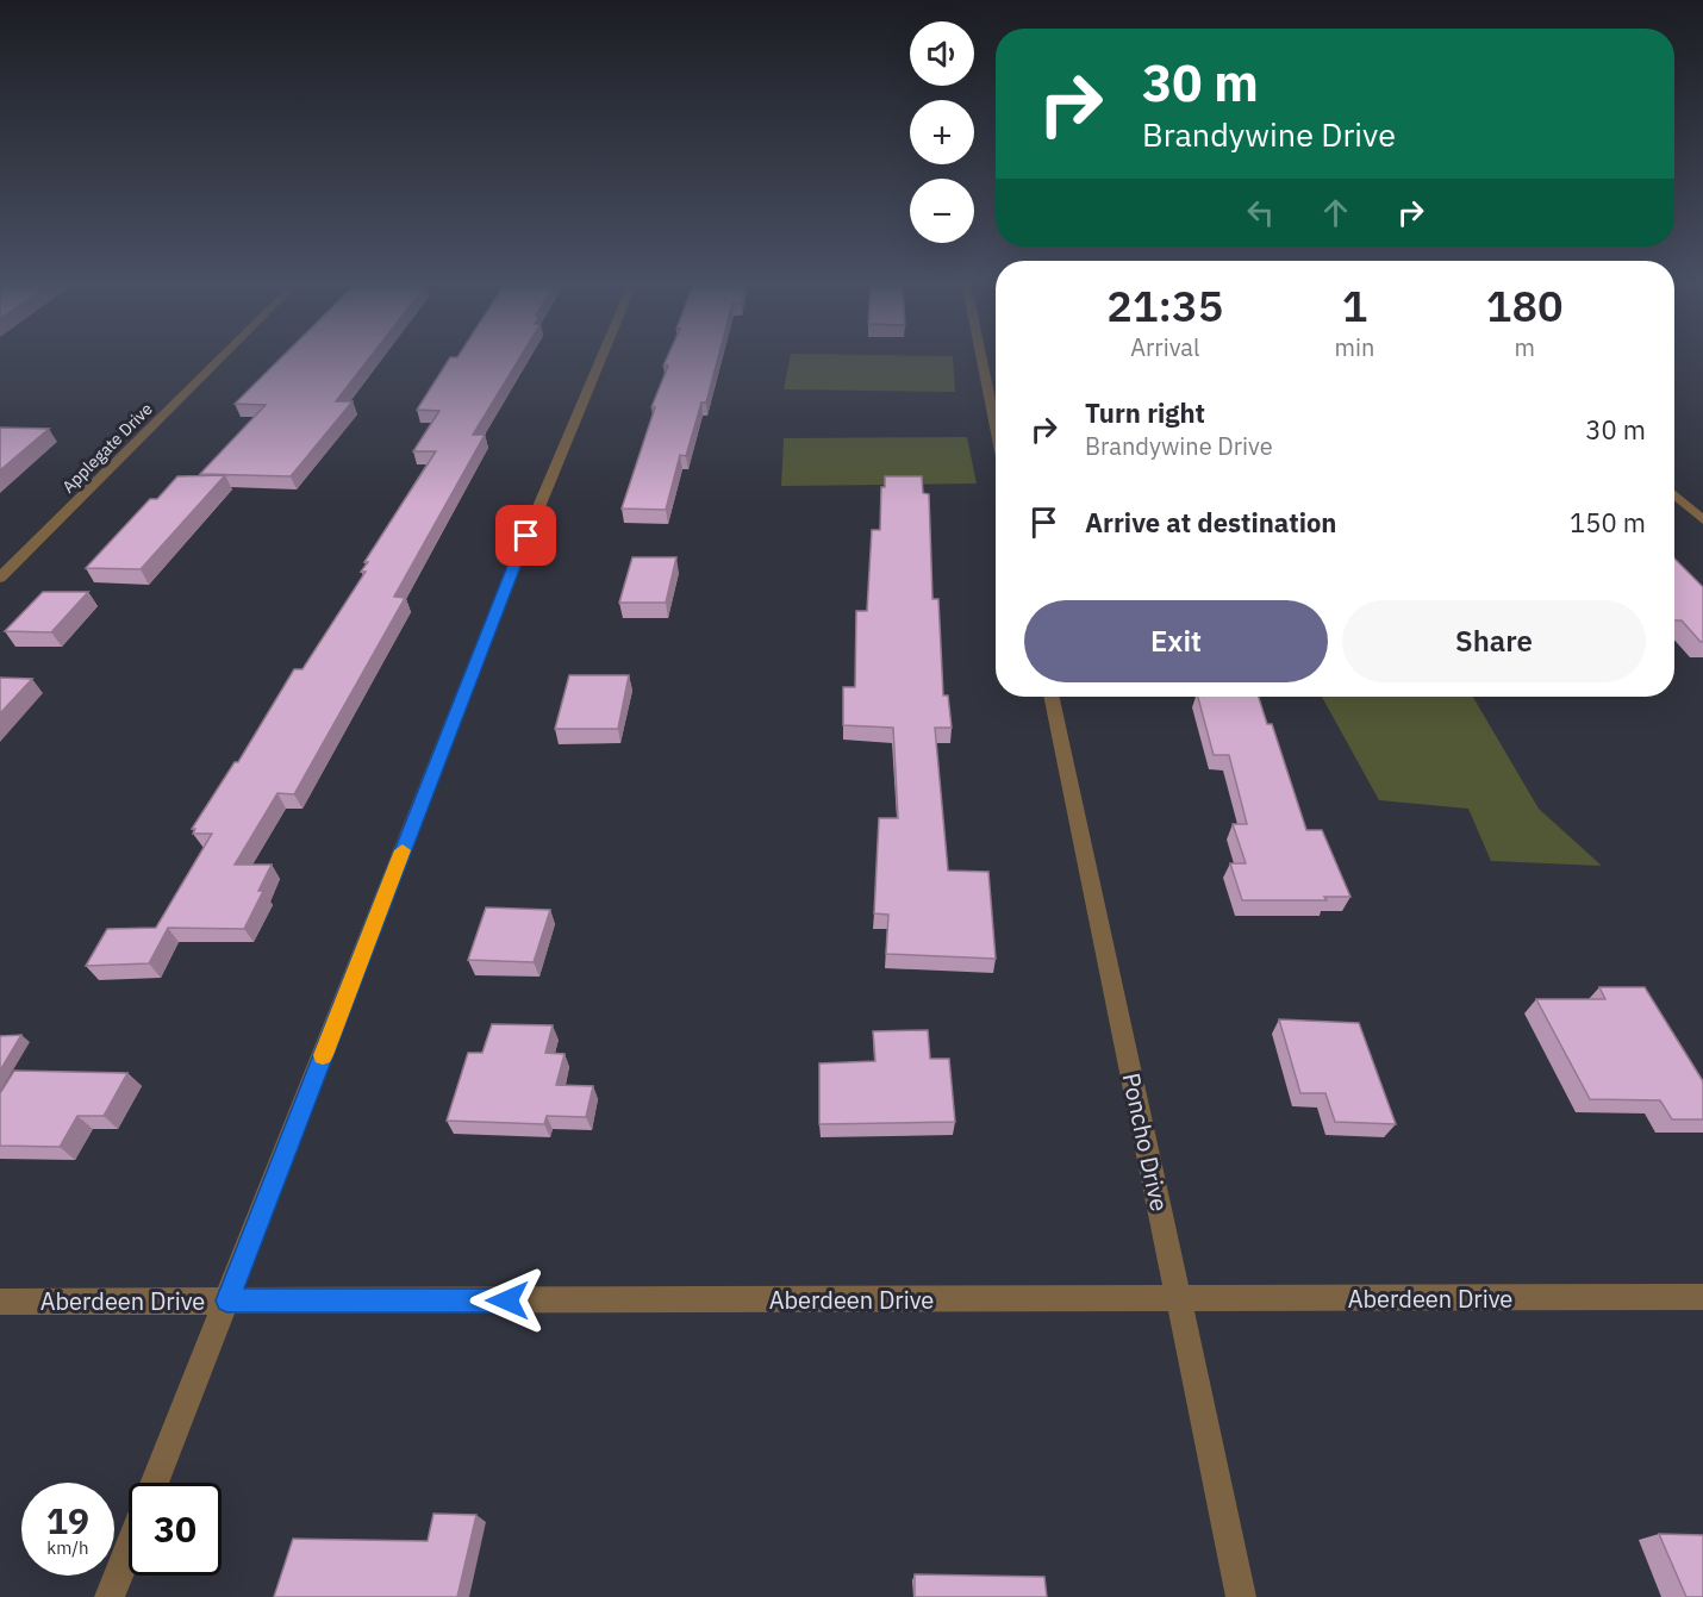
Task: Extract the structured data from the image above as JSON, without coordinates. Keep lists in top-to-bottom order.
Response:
{
  "streets": {
    "street": ["Applegate Drive", "Poncho Drive", "Aberdeen Drive"]
  },
  "crossings": [
    ["Poncho Drive", "Aberdeen Drive"]
  ],
  "page": {
    "map_buttons": ["+", "−"],
    "turn": ["30 m", "Brandywine Drive"],
    "eta": [
      "21:35",
      "Arrival",
      "1",
      "min",
      "180",
      "m"
    ],
    "list": [
      {
        "name": "Turn right",
        "note": "Brandywine Drive",
        "value": "30 m"
      },
      {
        "name": "Arrive at destination",
        "value": "150 m"
      }
    ],
    "buttons": ["Exit", "Share"],
    "speed": "19 km/h",
    "limit": "30"
  }
}
